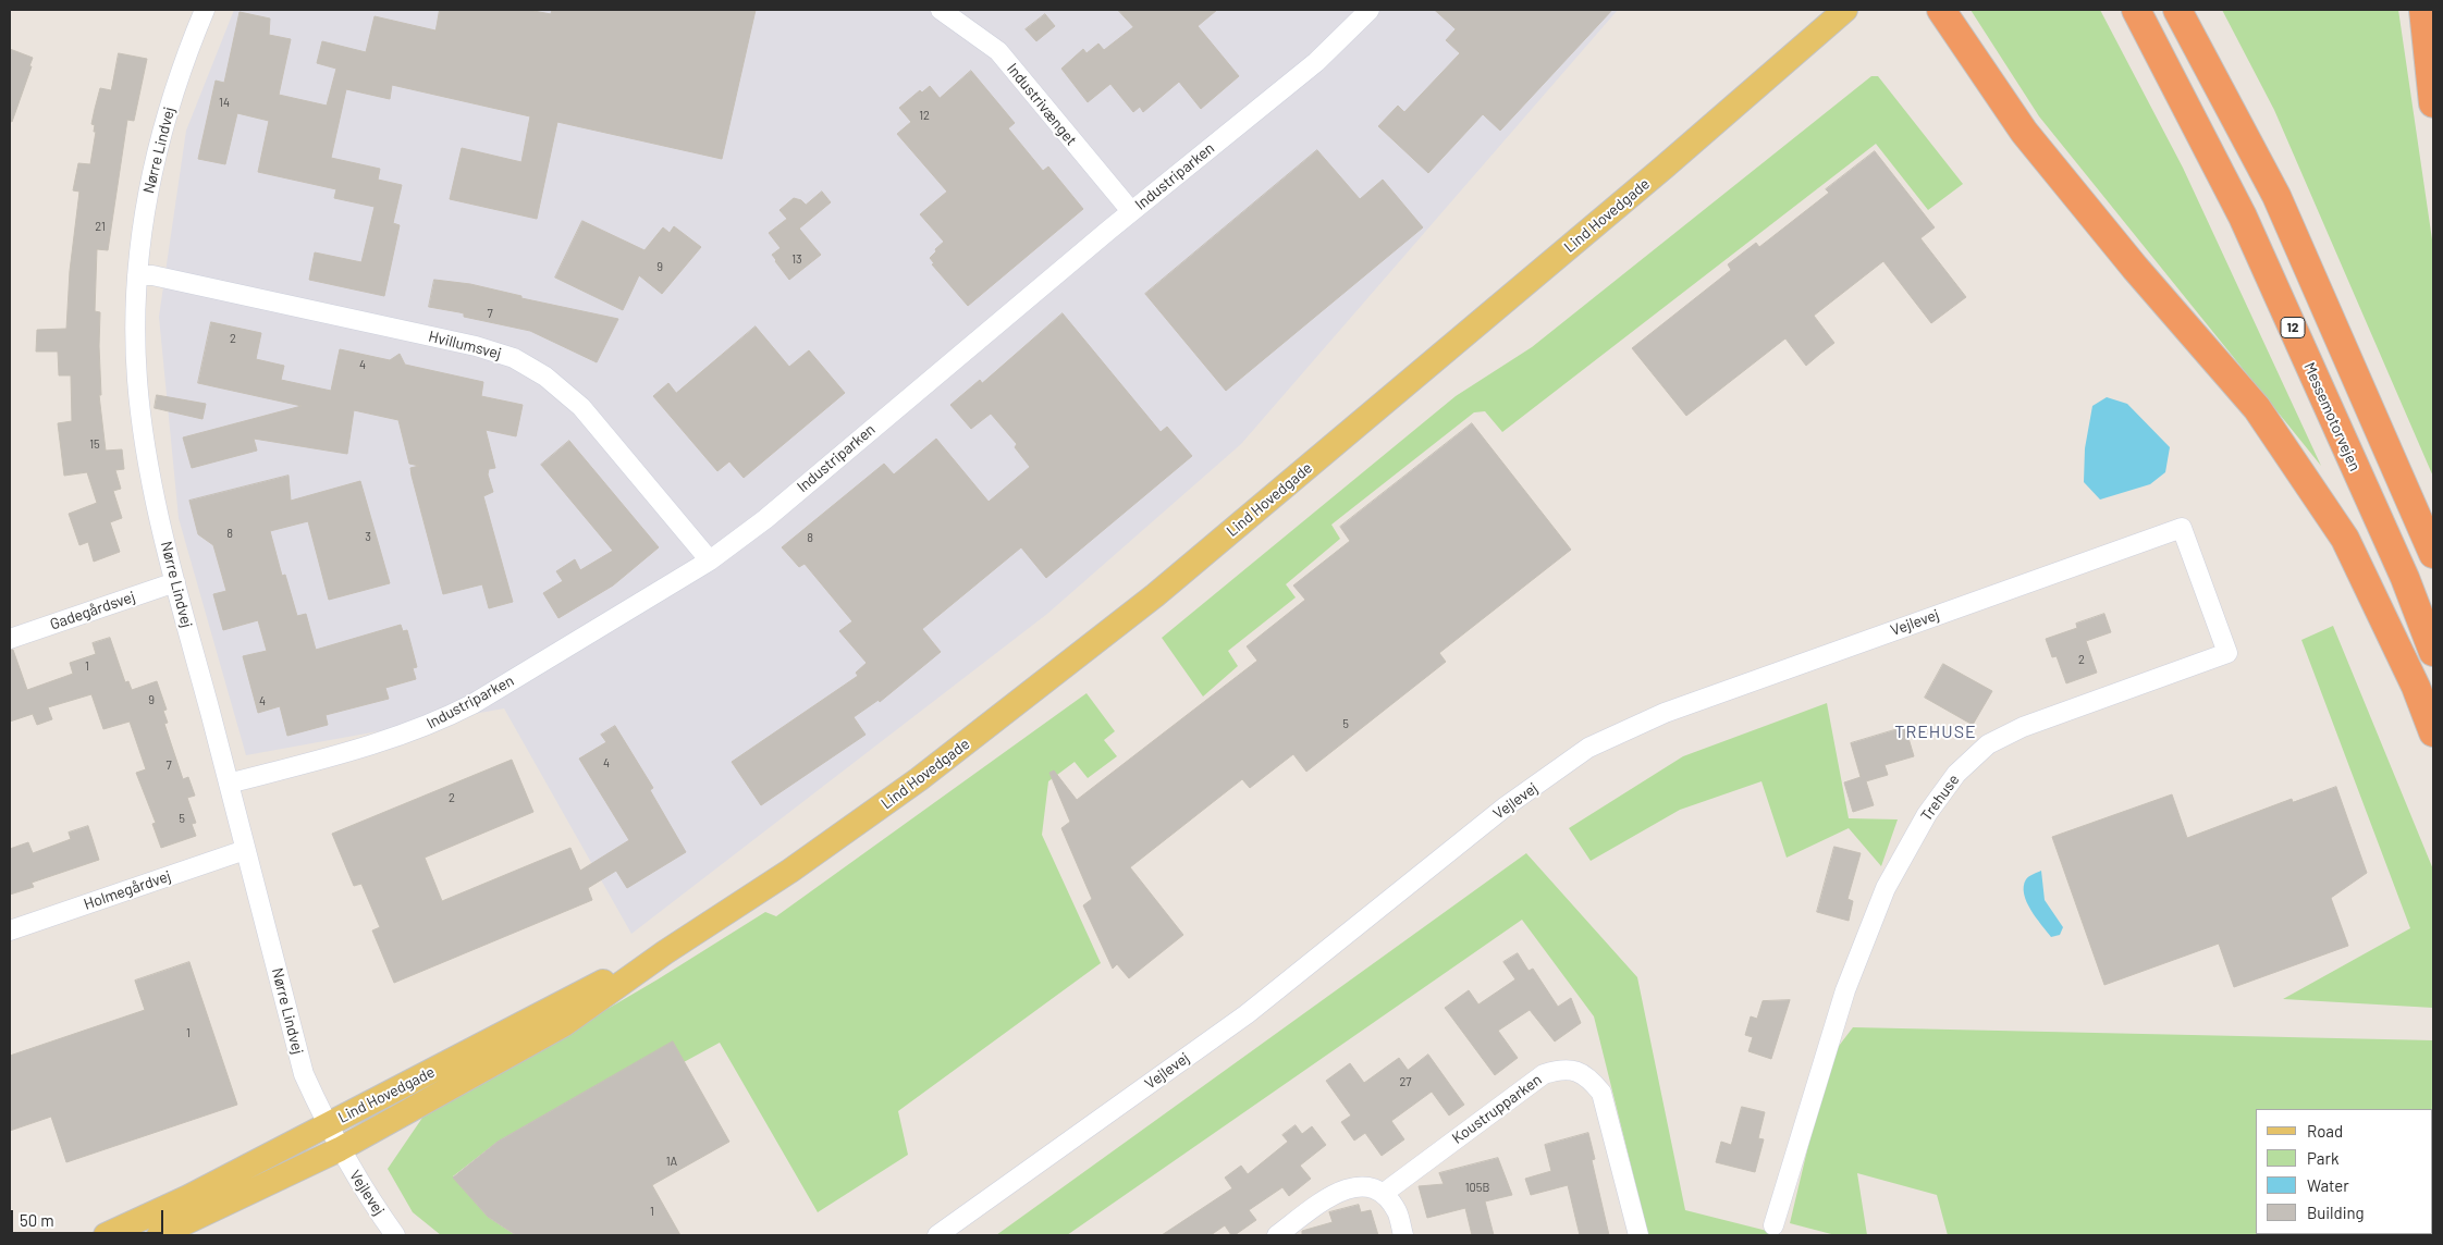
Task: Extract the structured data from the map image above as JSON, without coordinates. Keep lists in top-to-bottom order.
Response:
{
  "streets": {
    "highway": ["12", "Messemotorvejen"],
    "main road": ["Lind Hovedgade"],
    "street": [
      "Industrivænget",
      "Nørre Lindvej",
      "Industriparken",
      "Hvillumsvej",
      "Gadegårdsvej",
      "Vejlevej",
      "Trehuse",
      "Holmegårdvej",
      "Koustrupparken"
    ]
  },
  "crossings": [
    ["Industrivænget", "Industriparken"],
    ["Nørre Lindvej", "Industriparken"],
    ["Nørre Lindvej", "Lind Hovedgade"],
    ["Nørre Lindvej", "Hvillumsvej"],
    ["Nørre Lindvej", "Gadegårdsvej"],
    ["Nørre Lindvej", "Vejlevej"],
    ["Nørre Lindvej", "Holmegårdvej"],
    ["Industriparken", "Hvillumsvej"],
    ["Lind Hovedgade", "Vejlevej"],
    ["Vejlevej", "Trehuse"]
  ],
  "districts": ["TREHUSE"],
  "house_numbers": [
    "14",
    "12",
    "21",
    "13",
    "9",
    "7",
    "2",
    "4",
    "15",
    "8",
    "3",
    "8",
    "2",
    "1",
    "9",
    "4",
    "5",
    "4",
    "7",
    "2",
    "5",
    "1",
    "27",
    "1A",
    "105B",
    "1"
  ],
  "legend": [
    "Road",
    "Park",
    "Water",
    "Building"
  ],
  "scale_bar": "50 m"
}
